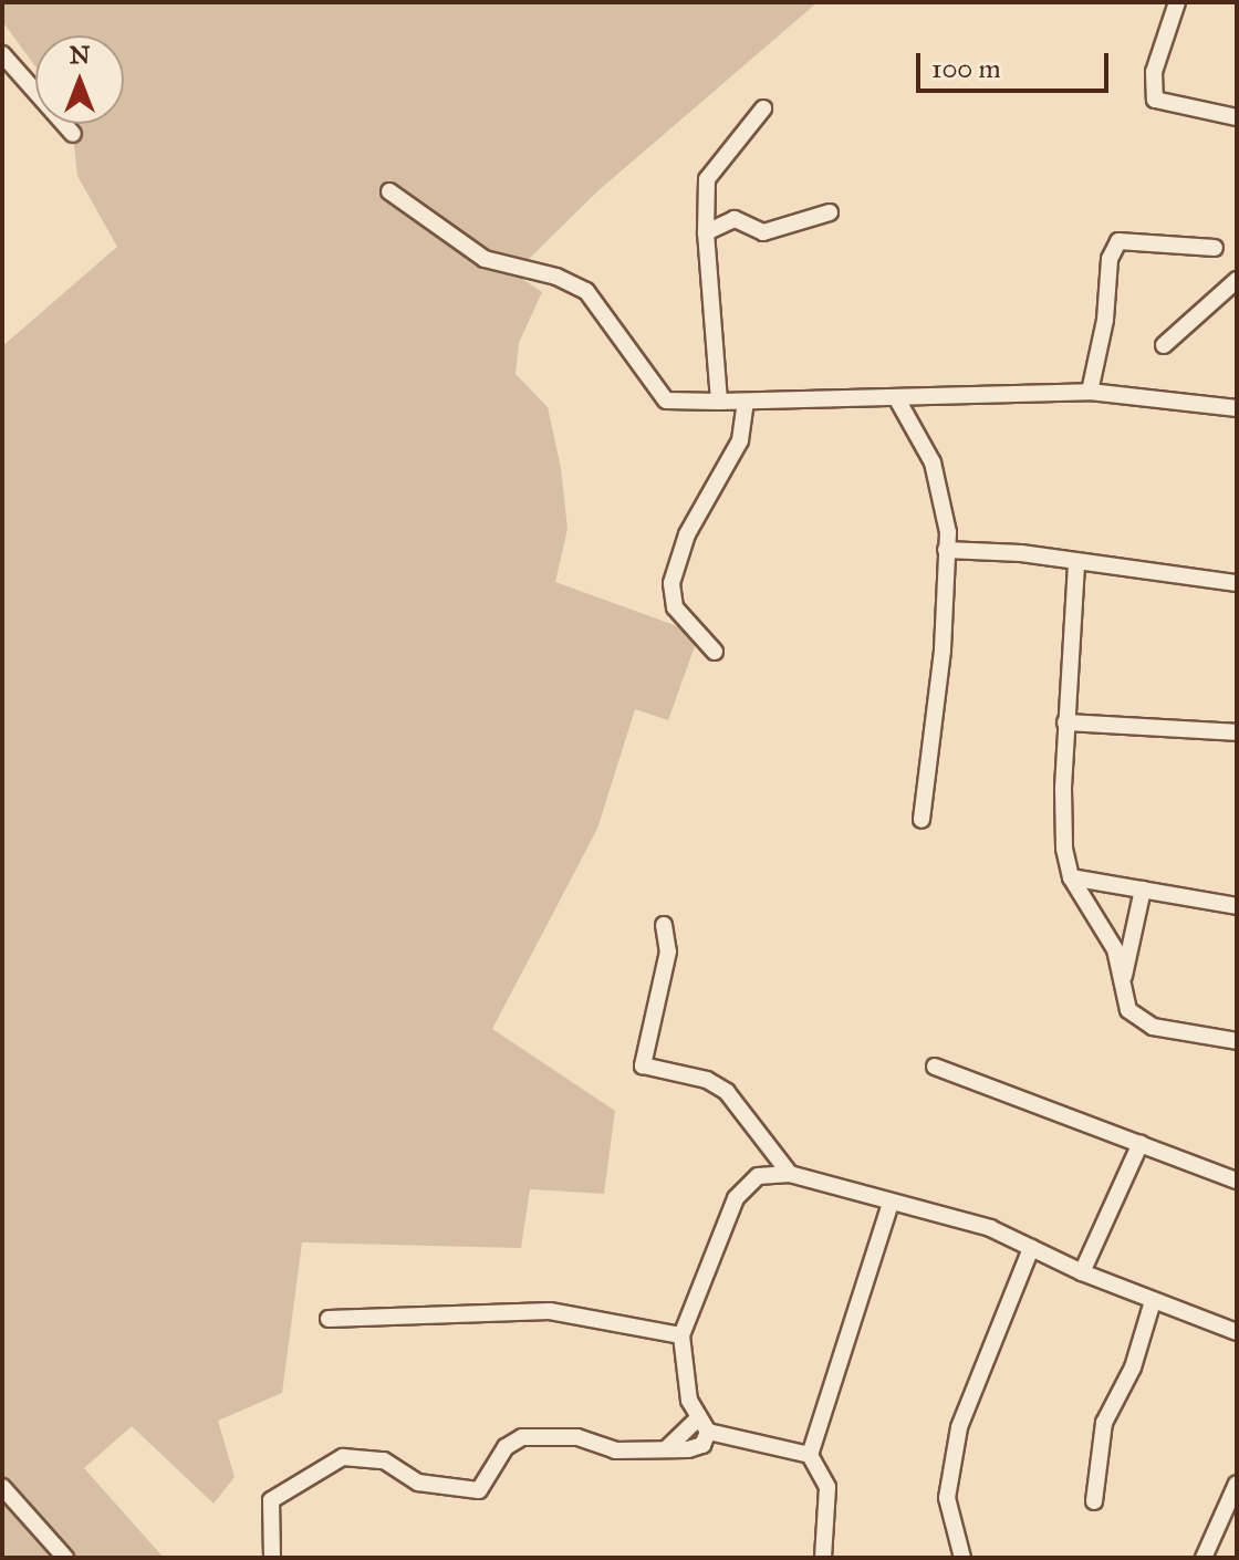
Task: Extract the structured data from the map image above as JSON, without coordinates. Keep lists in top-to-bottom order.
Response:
{
  "scale_bar": "100 m",
  "north": "top"
}
